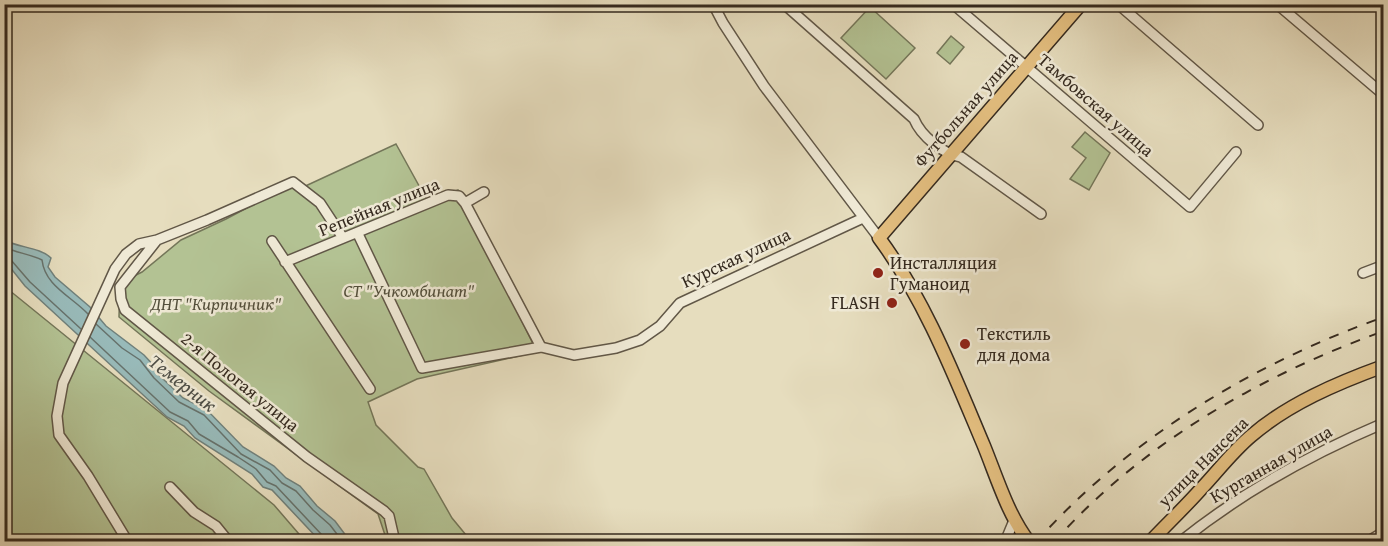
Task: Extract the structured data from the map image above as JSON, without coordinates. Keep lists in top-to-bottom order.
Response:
{
  "streets": {
    "main road": ["Футбольная улица", "улица Нансена"],
    "street": [
      "Тамбовская улица",
      "Репейная улица",
      "Курская улица",
      "2-я Пологая улица",
      "Курганная улица"
    ]
  },
  "crossings": [
    ["Тамбовская улица", "Футбольная улица"],
    ["Репейная улица", "Курская улица"],
    ["Репейная улица", "2-я Пологая улица"]
  ],
  "water": ["Темерник"],
  "parks": ["СТ \"Учкомбинат\"", "ДНТ \"Кирпичник\""],
  "places": ["Инсталляция Гуманоид", "FLASH", "Текстиль для дома"]
}
